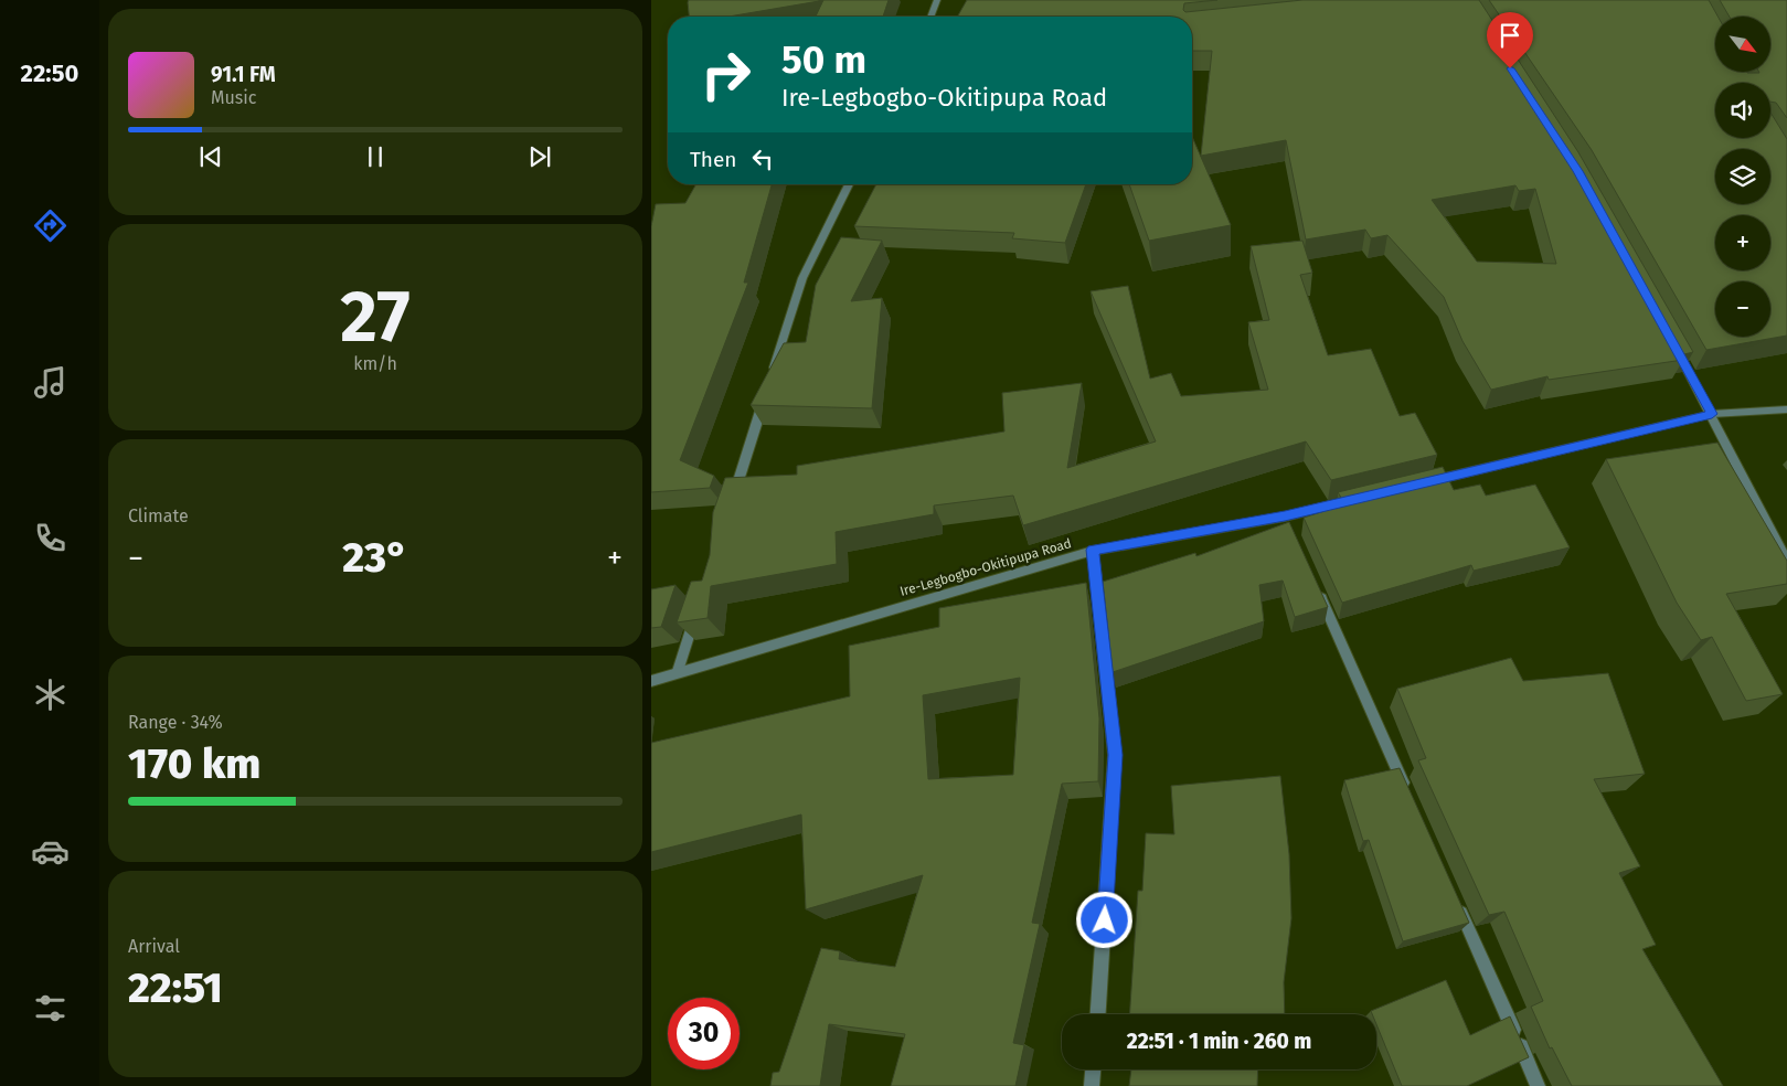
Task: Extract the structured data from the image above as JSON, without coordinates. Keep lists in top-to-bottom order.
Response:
{
  "streets": {
    "street": ["Ire-Legbogbo-Okitipupa Road"]
  },
  "north": "bottom right",
  "page": {
    "tabs": "22:50",
    "map_buttons": ["+", "−"],
    "turn": ["50 m", "Ire-Legbogbo-Okitipupa Road"],
    "song": ["91.1 FM", "Music"],
    "then": "Then",
    "tile": [
      ["27", "km/h"],
      "Climate",
      ["Range · 34%", "170 km"],
      ["Arrival", "22:51"]
    ],
    "heat": ["−", "23°", "+"],
    "limit": "30",
    "trip": "22:51 · 1 min · 260 m"
  }
}
